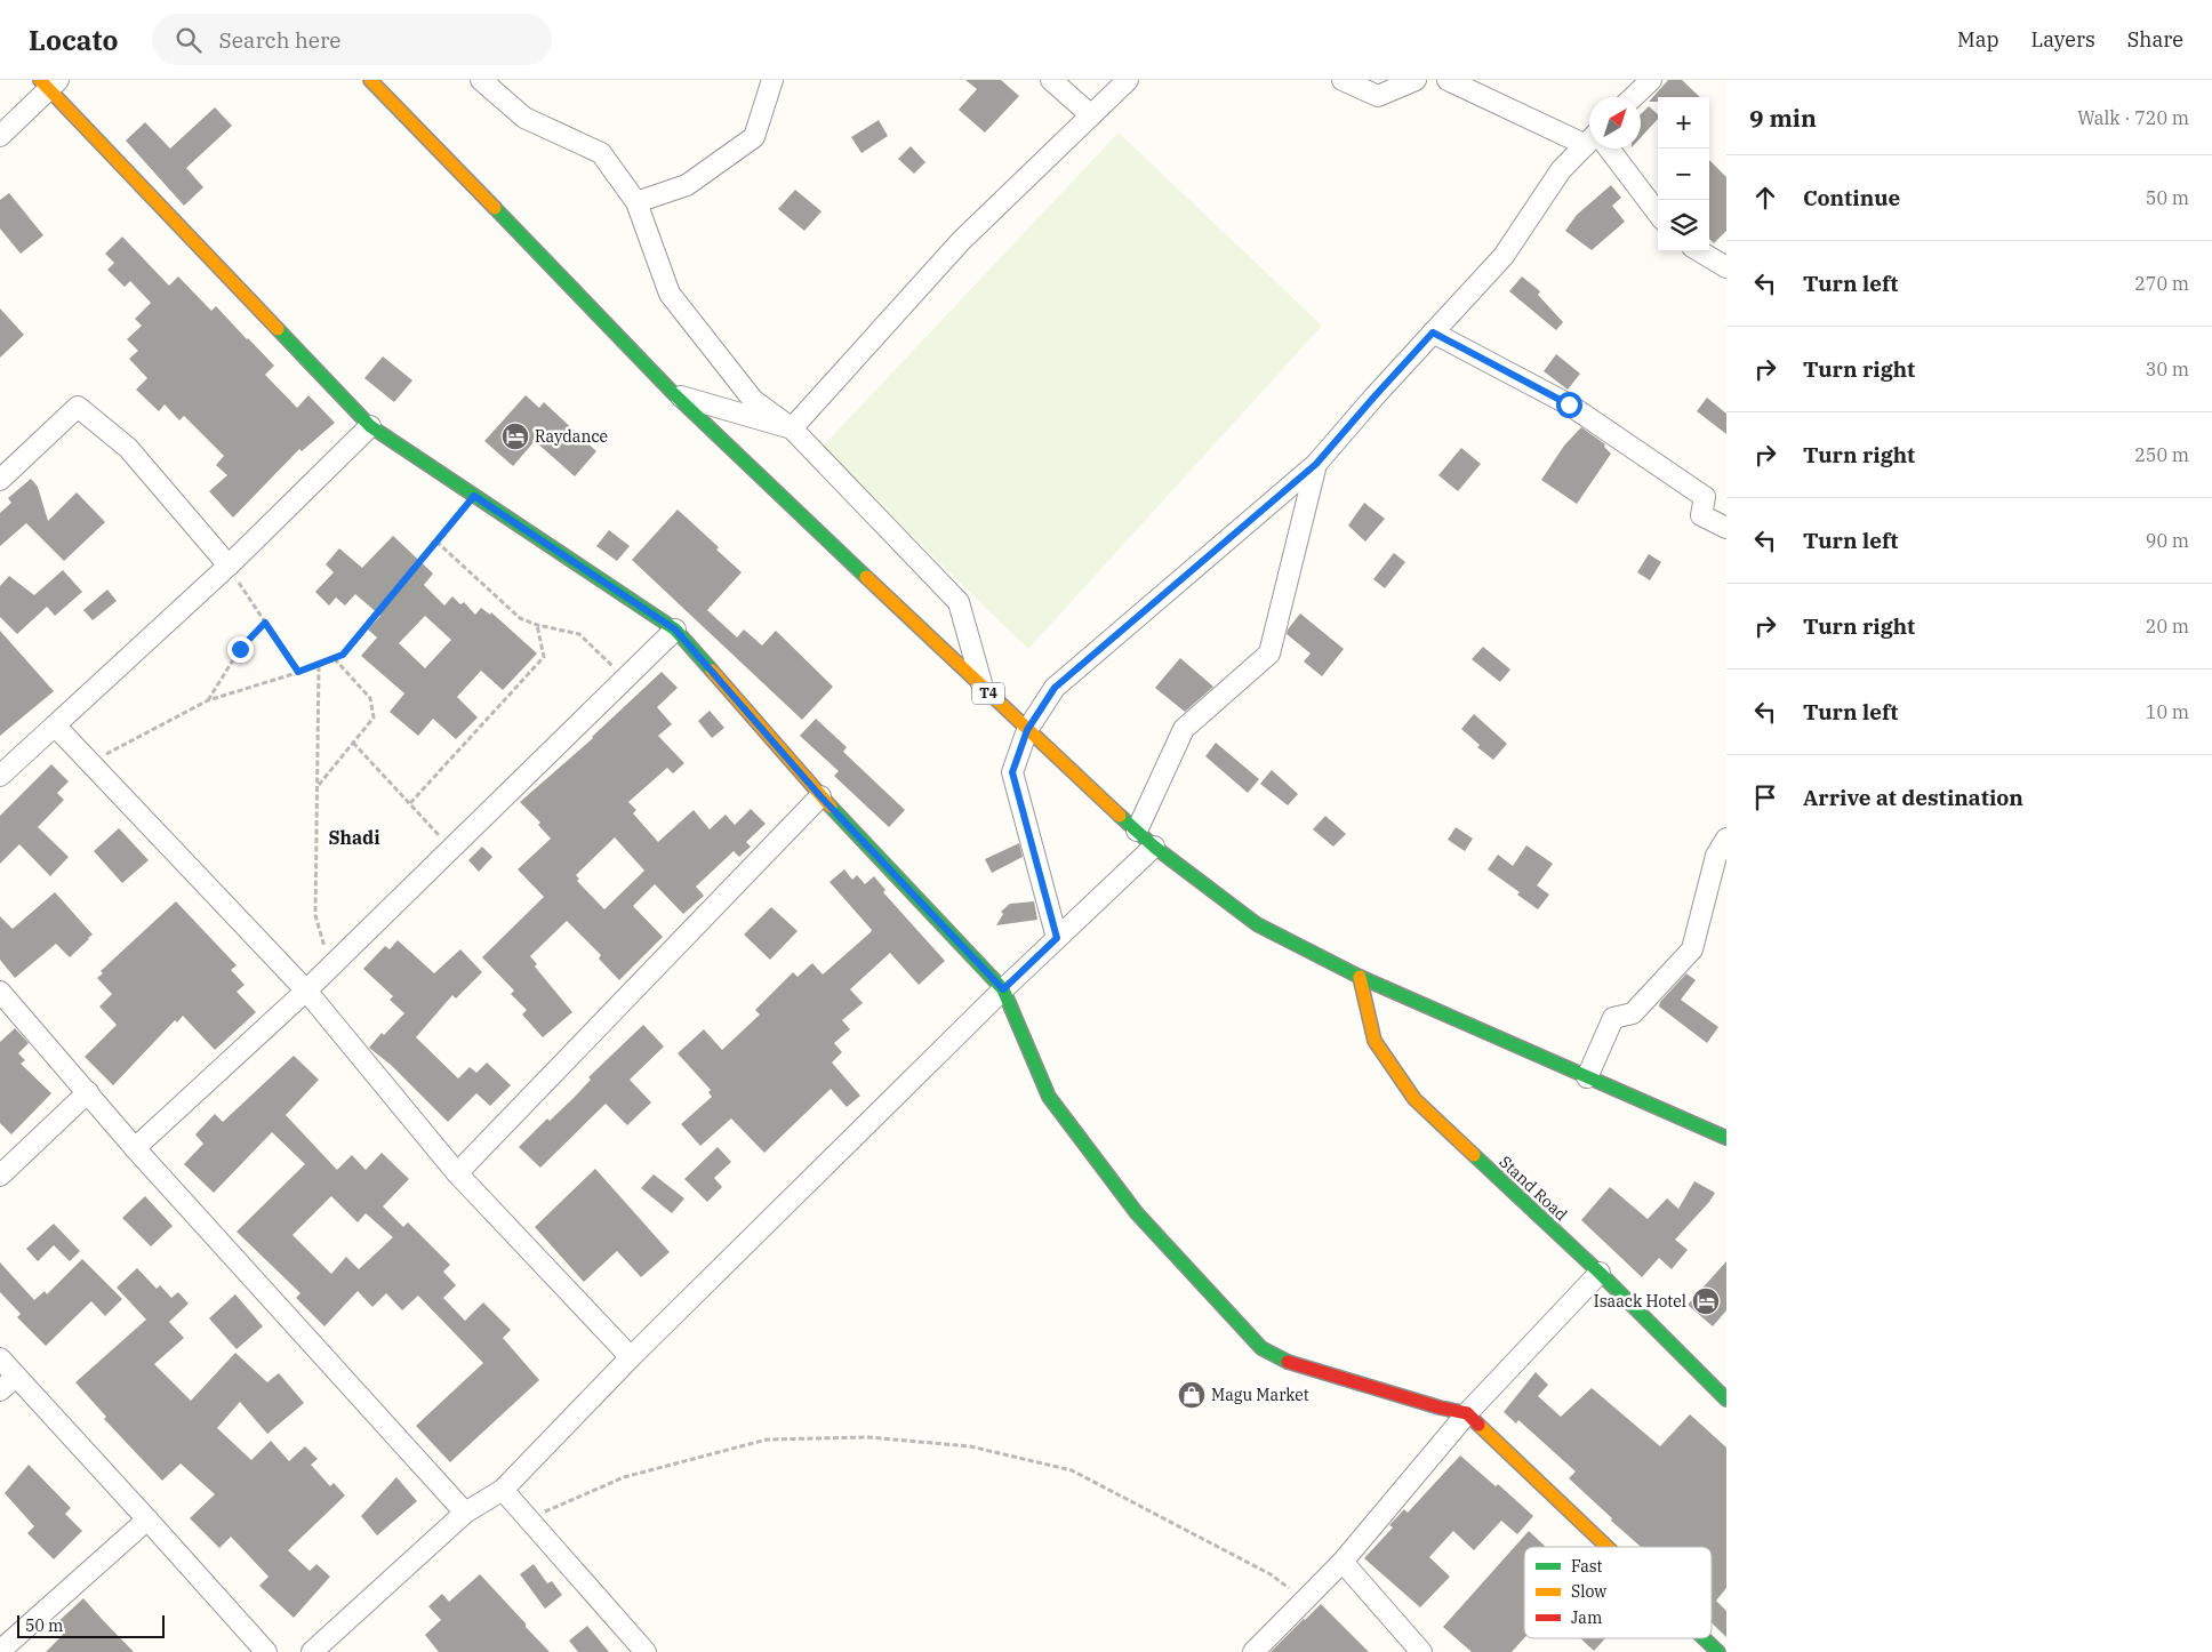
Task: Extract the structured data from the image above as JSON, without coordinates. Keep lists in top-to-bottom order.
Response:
{
  "streets": {
    "main road": ["T4", "Stand Road"]
  },
  "crossings": [
    ["T4", "Stand Road"]
  ],
  "districts": ["Shadi"],
  "places": {
    "hotel": ["Raydance", "Isaack Hotel"],
    "shop": ["Magu Market"]
  },
  "legend": ["Fast", "Slow", "Jam"],
  "scale_bar": "50 m",
  "north": "top right",
  "page": {
    "header": "Locato",
    "search": "Search here",
    "nav": ["Map", "Layers", "Share"],
    "heading": ["9 min", "Walk · 720 m"],
    "map_buttons": ["+", "−"],
    "list": [
      ["Continue", "50 m"],
      ["Turn left", "270 m"],
      ["Turn right", "30 m"],
      ["Turn right", "250 m"],
      ["Turn left", "90 m"],
      ["Turn right", "20 m"],
      ["Turn left", "10 m"],
      "Arrive at destination"
    ],
    "scale": "50 m"
  }
}
